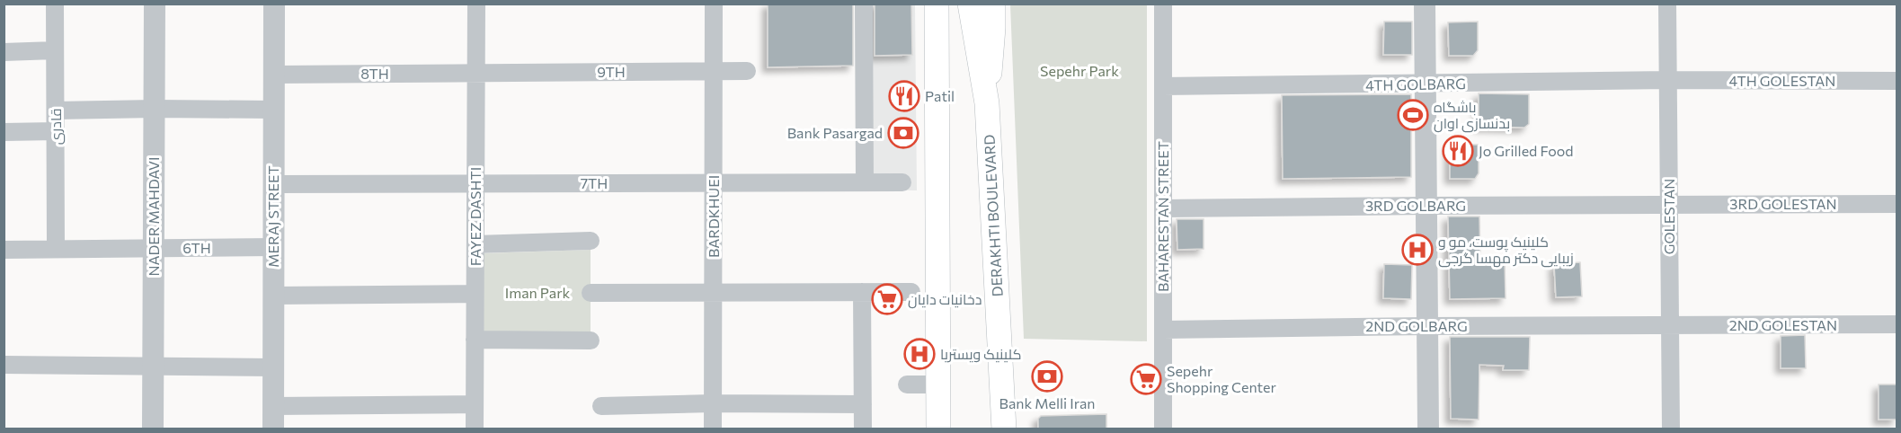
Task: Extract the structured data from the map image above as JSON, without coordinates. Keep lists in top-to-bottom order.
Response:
{
  "streets": {
    "main road": ["DERAKHTI BOULEVARD"],
    "street": [
      "9TH",
      "8TH",
      "4TH GOLESTAN",
      "4TH GOLBARG",
      "قادری",
      "7TH",
      "3RD GOLESTAN",
      "3RD GOLBARG",
      "NADER MAHDAVI",
      "MERAJ STREET",
      "FAYEZ DASHTI",
      "BARDKHUEI",
      "BAHARESTAN STREET",
      "GOLESTAN",
      "6TH",
      "2ND GOLESTAN",
      "2ND GOLBARG"
    ]
  },
  "crossings": [
    ["9TH", "8TH"],
    ["9TH", "FAYEZ DASHTI"],
    ["9TH", "BARDKHUEI"],
    ["8TH", "MERAJ STREET"],
    ["8TH", "FAYEZ DASHTI"],
    ["4TH GOLESTAN", "4TH GOLBARG"],
    ["4TH GOLESTAN", "GOLESTAN"],
    ["4TH GOLBARG", "BAHARESTAN STREET"],
    ["4TH GOLBARG", "GOLESTAN"],
    ["قادری", "6TH"],
    ["7TH", "FAYEZ DASHTI"],
    ["7TH", "BARDKHUEI"],
    ["3RD GOLESTAN", "3RD GOLBARG"],
    ["3RD GOLESTAN", "GOLESTAN"],
    ["3RD GOLBARG", "BAHARESTAN STREET"],
    ["3RD GOLBARG", "GOLESTAN"],
    ["NADER MAHDAVI", "6TH"],
    ["MERAJ STREET", "6TH"],
    ["BAHARESTAN STREET", "2ND GOLBARG"],
    ["GOLESTAN", "2ND GOLESTAN"],
    ["GOLESTAN", "2ND GOLBARG"],
    ["2ND GOLESTAN", "2ND GOLBARG"]
  ],
  "parks": ["Sepehr Park", "Iman Park"],
  "places": {
    "restaurant": ["Patil", "Jo Grilled Food"],
    "sports": ["باشگاه بدنسازی اوان"],
    "bank": ["Bank Pasargad", "Bank Melli Iran"],
    "hospital": ["کلینیک پوست، مو و زیبایی دکتر مهسا گرجی", "کلینیک ویستریا"],
    "supermarket": ["دخانیات دایان", "Sepehr Shopping Center"]
  }
}
